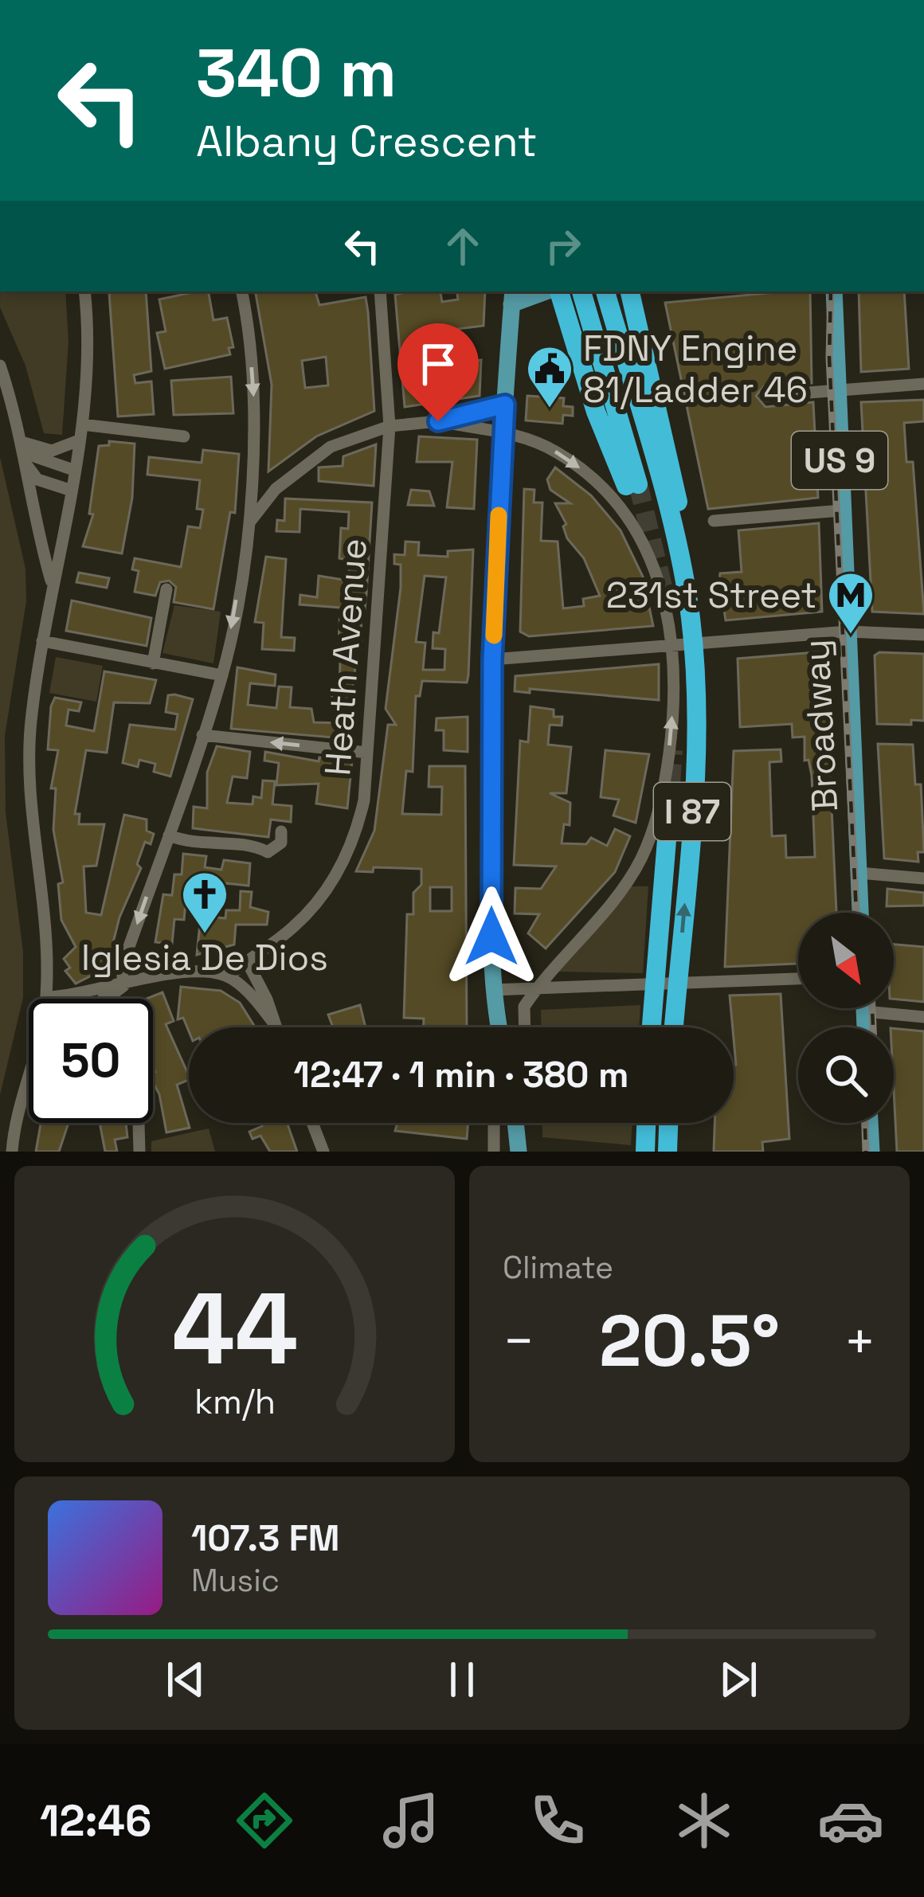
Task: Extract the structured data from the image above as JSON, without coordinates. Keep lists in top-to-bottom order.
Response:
{
  "streets": {
    "highway": ["I 87"],
    "main road": ["US 9", "Broadway"],
    "street": ["Heath Avenue"]
  },
  "places": {
    "public building": ["FDNY Engine 81/Ladder 46"],
    "metro station": ["231st Street"],
    "church": ["Iglesia De Dios"]
  },
  "north": "bottom right",
  "page": {
    "turn": ["340 m", "Albany Crescent"],
    "limit": "50",
    "trip": "12:47 · 1 min · 380 m",
    "tile": "Climate",
    "heat": ["−", "20.5°", "+"],
    "song": ["107.3 FM", "Music"],
    "tabs": "12:46",
    "gauge": ["44", "km/h"]
  }
}
